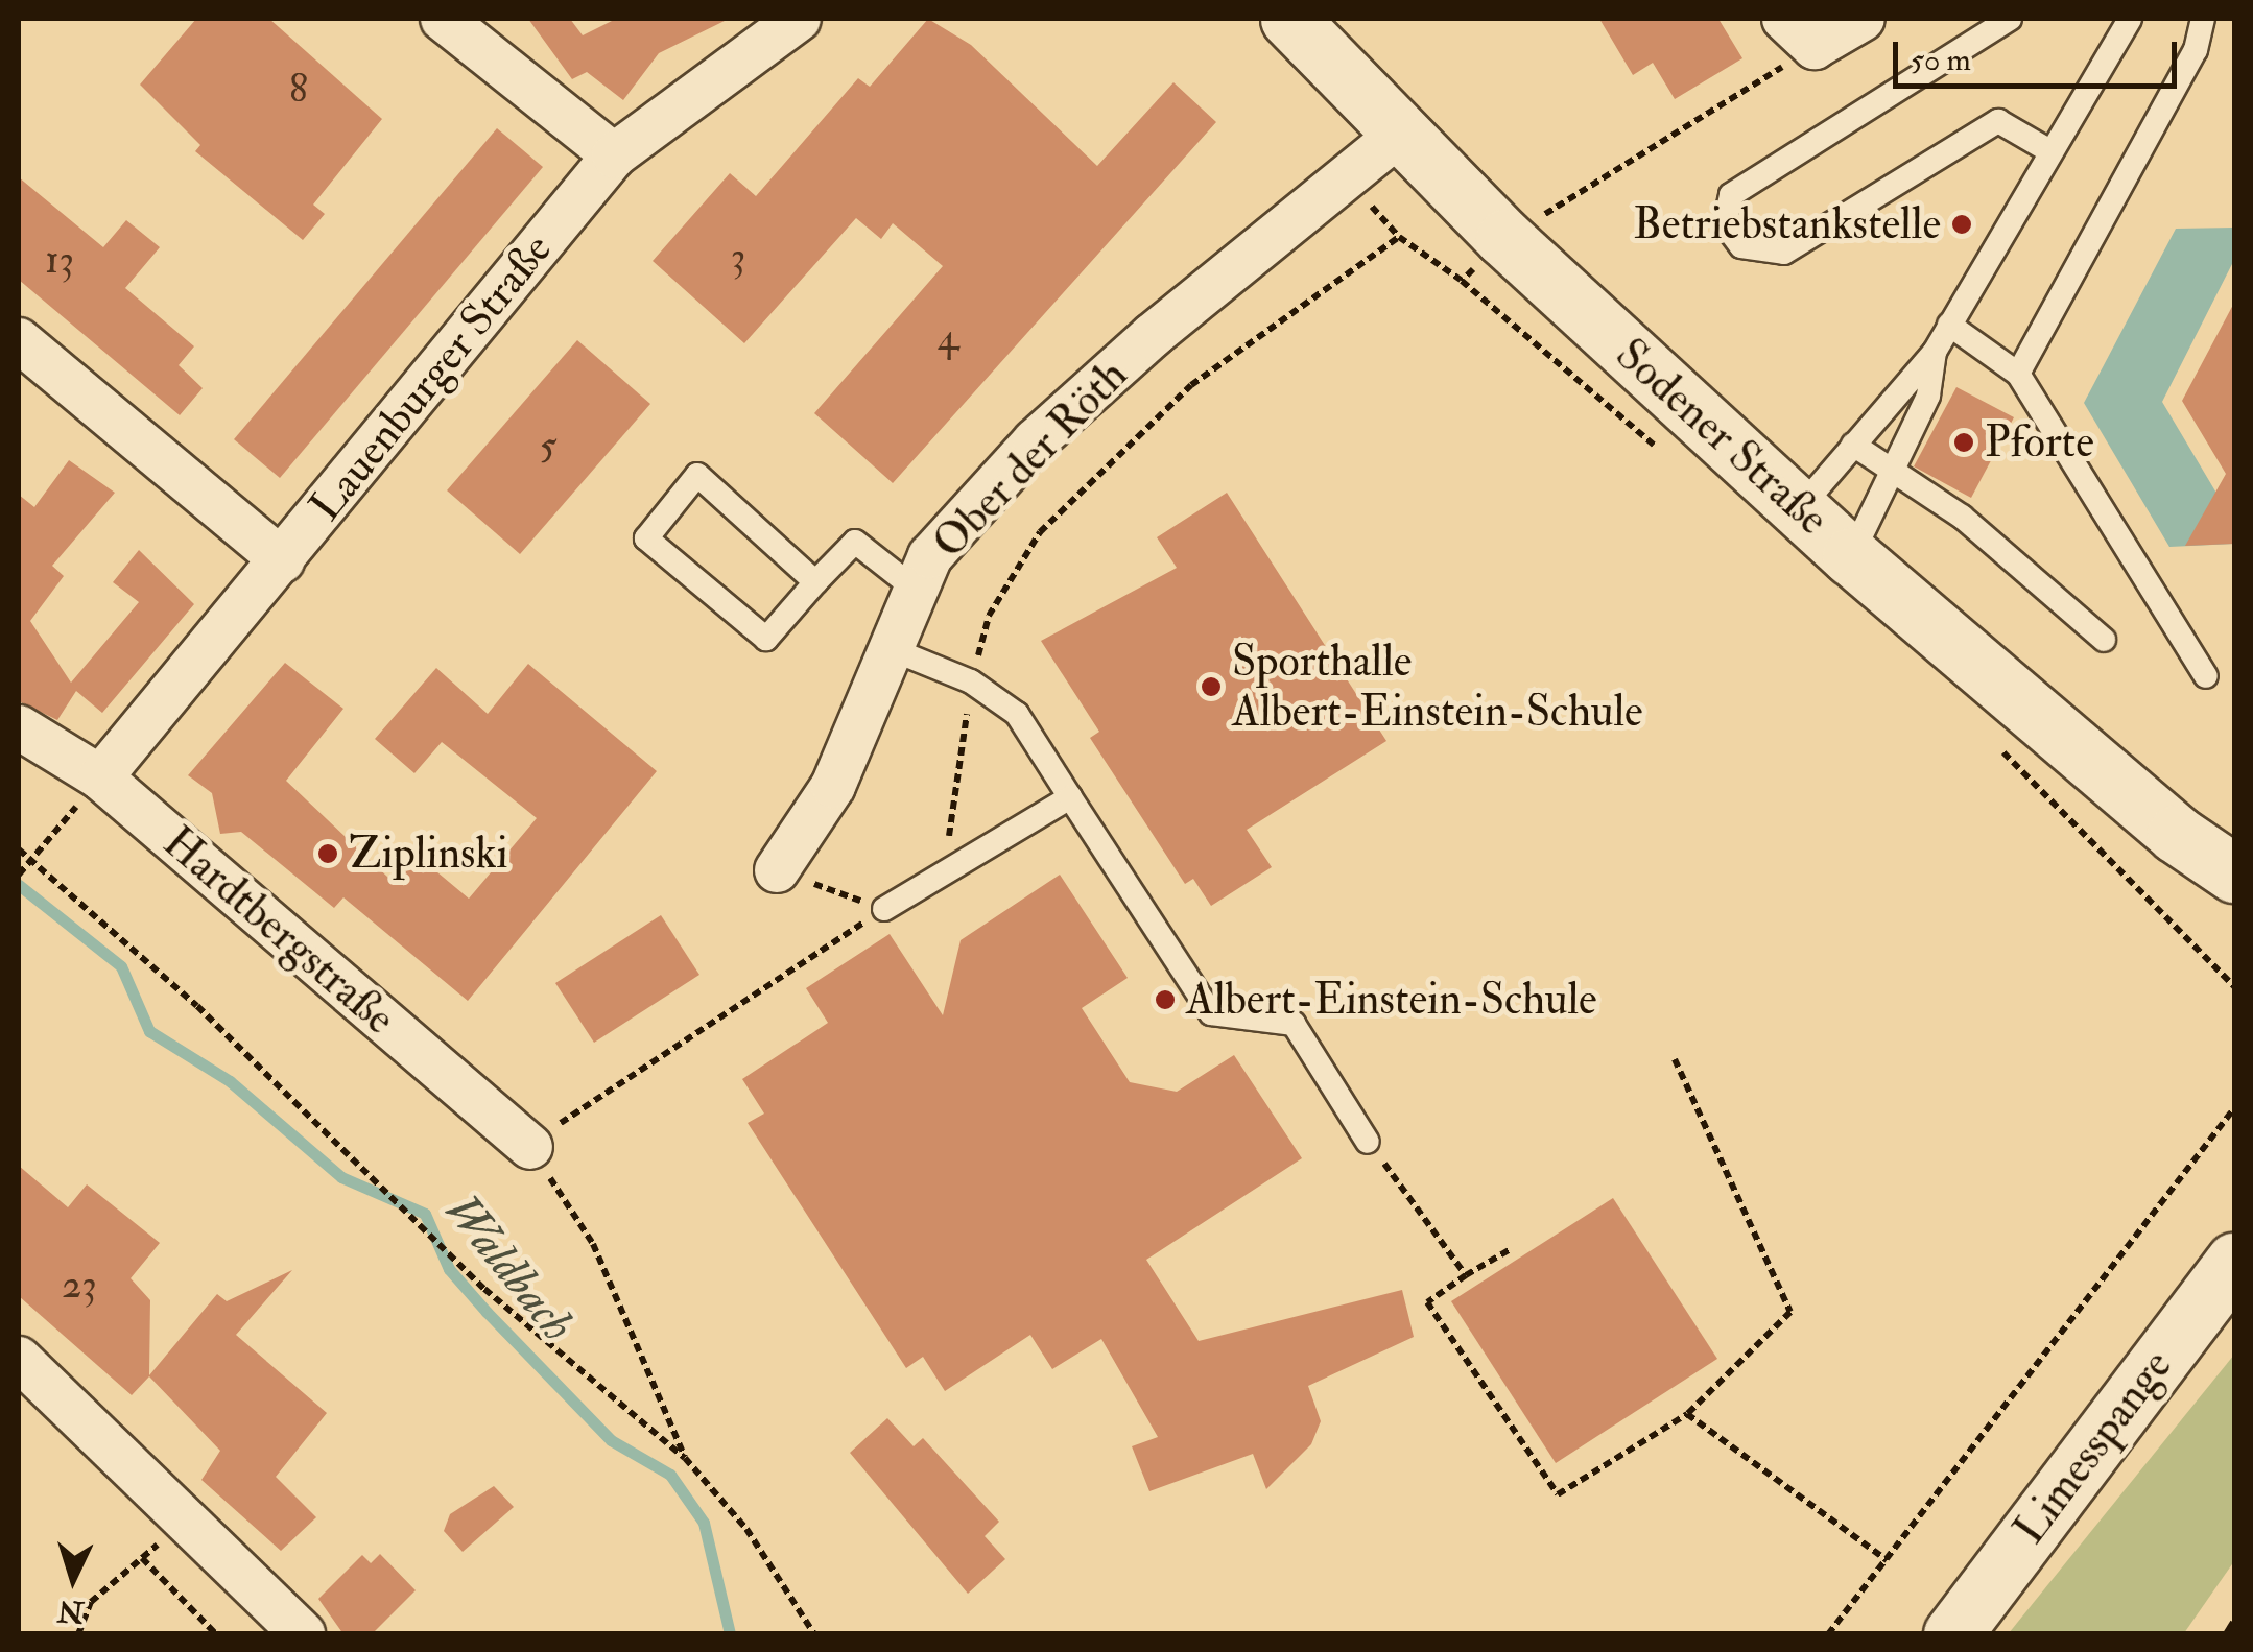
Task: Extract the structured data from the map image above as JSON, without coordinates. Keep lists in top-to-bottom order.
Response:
{
  "streets": {
    "street": [
      "Lauenburger Straße",
      "Sodener Straße",
      "Ober der Röth",
      "Hardtbergstraße",
      "Limesspange"
    ]
  },
  "crossings": [
    ["Lauenburger Straße", "Hardtbergstraße"],
    ["Sodener Straße", "Ober der Röth"]
  ],
  "water": ["Waldbach"],
  "places": [
    "Betriebstankstelle",
    "Pforte",
    "Sporthalle Albert-Einstein-Schule",
    "Ziplinski",
    "Albert-Einstein-Schule"
  ],
  "house_numbers": [
    "8",
    "3",
    "13",
    "4",
    "5",
    "23"
  ],
  "scale_bar": "50 m",
  "north": "bottom"
}
